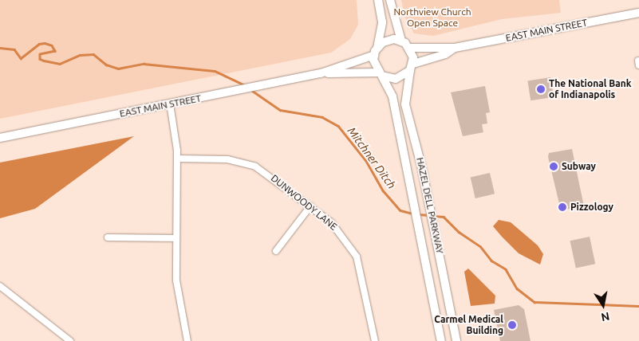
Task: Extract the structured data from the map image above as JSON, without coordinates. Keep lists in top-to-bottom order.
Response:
{
  "streets": {
    "main road": ["EAST MAIN STREET", "HAZEL DELL PARKWAY"],
    "street": ["DUNWOODY LANE"]
  },
  "crossings": [
    ["EAST MAIN STREET", "HAZEL DELL PARKWAY"]
  ],
  "water": ["Mitchner Ditch"],
  "parks": ["Northview Church Open Space"],
  "places": [
    "The National Bank of Indianapolis",
    "Subway",
    "Pizzology",
    "Carmel Medical Building"
  ],
  "north": "bottom"
}
